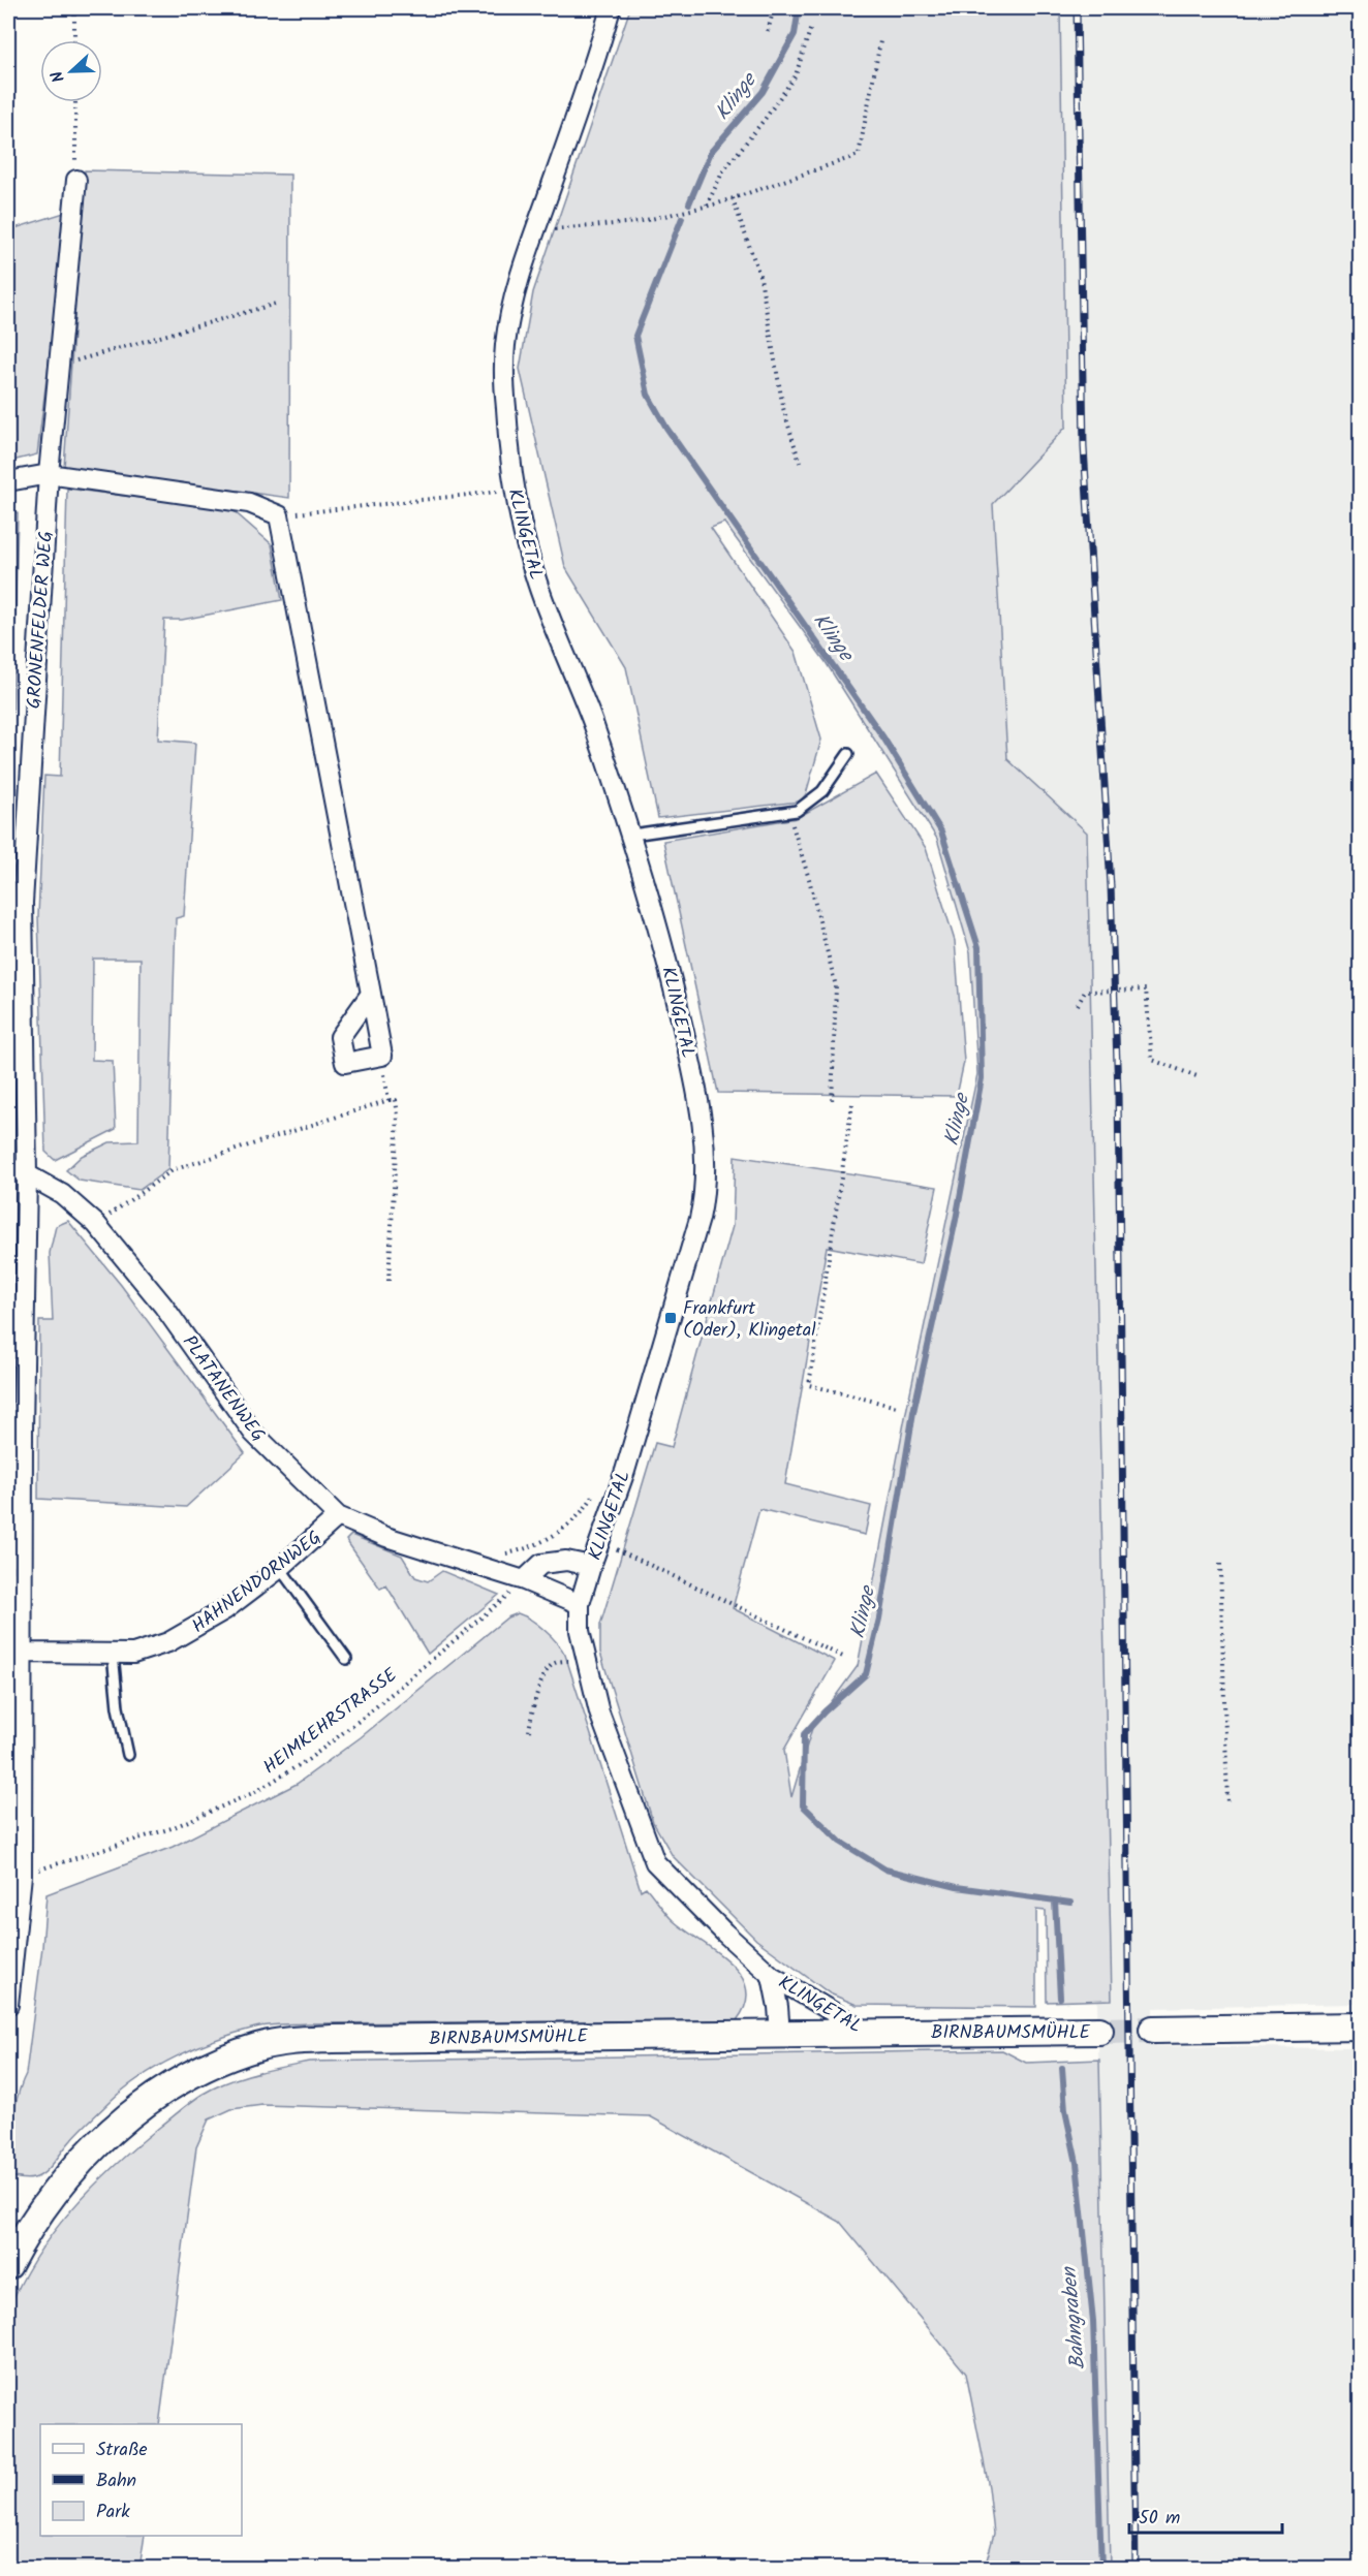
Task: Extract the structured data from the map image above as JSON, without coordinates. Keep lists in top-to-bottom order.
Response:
{
  "streets": {
    "main road": ["BIRNBAUMSMÜHLE"],
    "street": [
      "KLINGETAL",
      "GRONENFELDER WEG",
      "PLATANENWEG",
      "HAHNENDORNWEG"
    ],
    "path": ["HEIMKEHRSTRASSE"]
  },
  "crossings": [
    ["KLINGETAL", "PLATANENWEG"],
    ["KLINGETAL", "BIRNBAUMSMÜHLE"],
    ["GRONENFELDER WEG", "PLATANENWEG"],
    ["GRONENFELDER WEG", "HAHNENDORNWEG"],
    ["GRONENFELDER WEG", "HEIMKEHRSTRASSE"],
    ["PLATANENWEG", "HAHNENDORNWEG"],
    ["PLATANENWEG", "HEIMKEHRSTRASSE"]
  ],
  "water": ["Klinge", "Bahngraben"],
  "places": {
    "transit": ["Frankfurt (Oder), Klingetal"]
  },
  "legend": ["Straße", "Bahn", "Park"],
  "scale_bar": "50 m",
  "north": "left"
}
